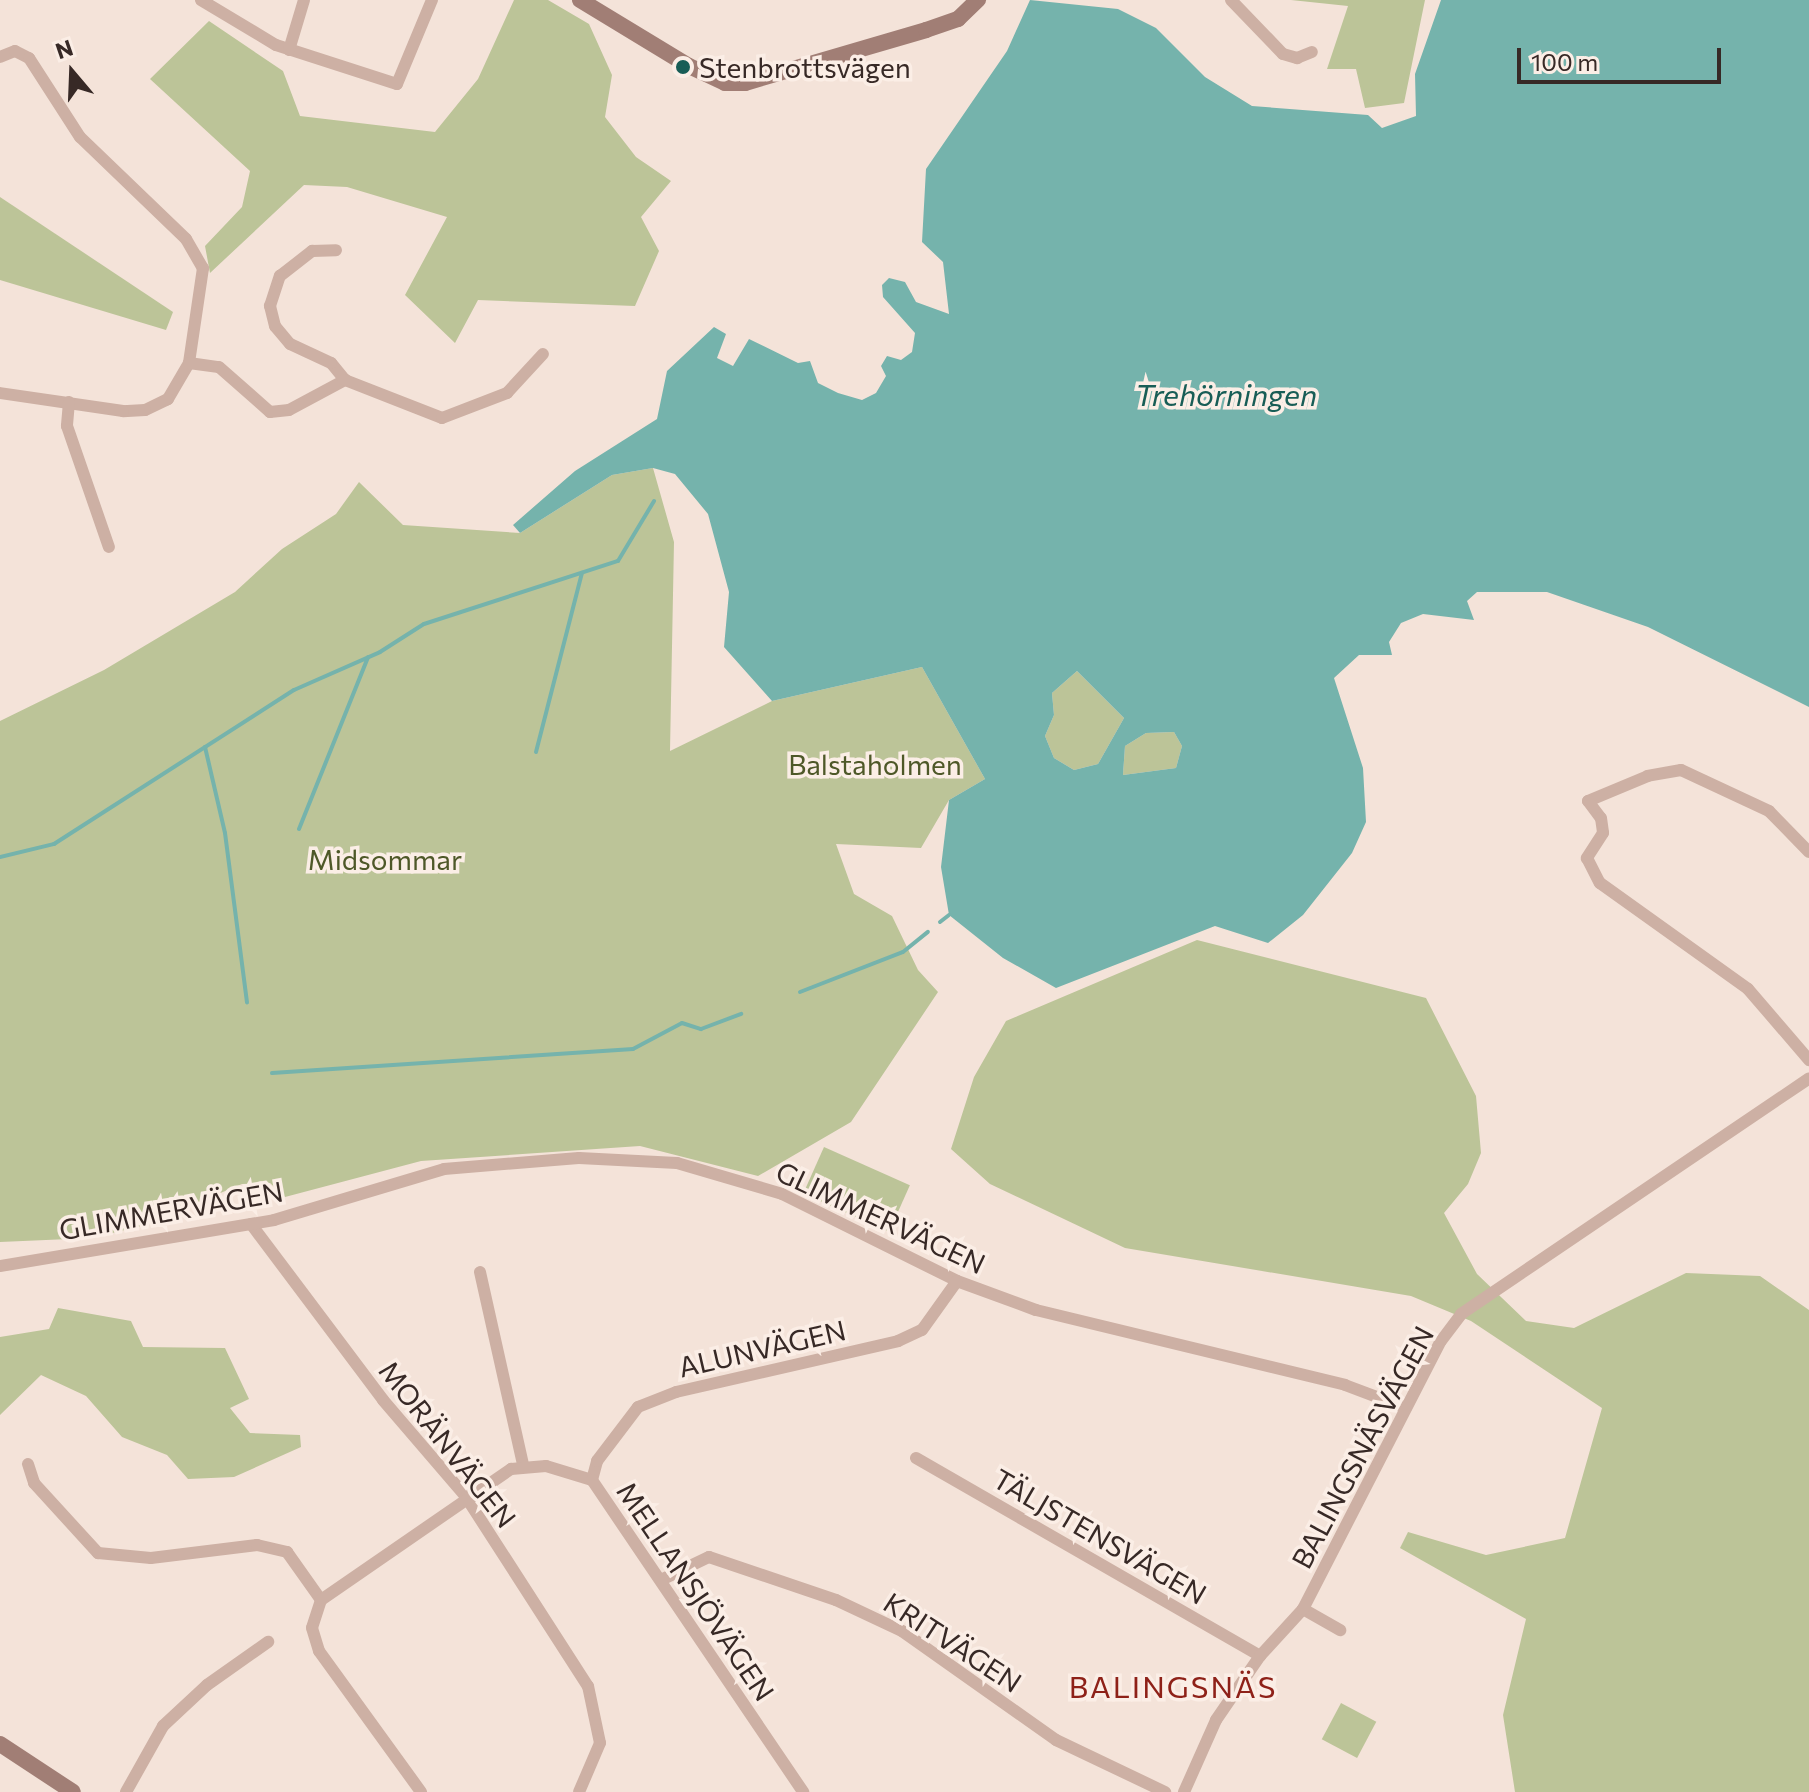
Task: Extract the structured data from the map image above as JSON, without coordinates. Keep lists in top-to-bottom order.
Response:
{
  "streets": {
    "street": [
      "GLIMMERVÄGEN",
      "ALUNVÄGEN",
      "MORÄNVÄGEN",
      "BALINGSNÄSVÄGEN",
      "TÄLJSTENSVÄGEN",
      "MELLANSJÖVÄGEN",
      "KRITVÄGEN"
    ]
  },
  "crossings": [
    ["GLIMMERVÄGEN", "ALUNVÄGEN"],
    ["GLIMMERVÄGEN", "MORÄNVÄGEN"],
    ["GLIMMERVÄGEN", "BALINGSNÄSVÄGEN"],
    ["ALUNVÄGEN", "MELLANSJÖVÄGEN"],
    ["BALINGSNÄSVÄGEN", "TÄLJSTENSVÄGEN"],
    ["MELLANSJÖVÄGEN", "KRITVÄGEN"]
  ],
  "districts": ["BALINGSNÄS"],
  "water": ["Trehörningen"],
  "parks": ["Balstaholmen", "Midsommar"],
  "places": ["Stenbrottsvägen"],
  "scale_bar": "100 m",
  "north": "top"
}
